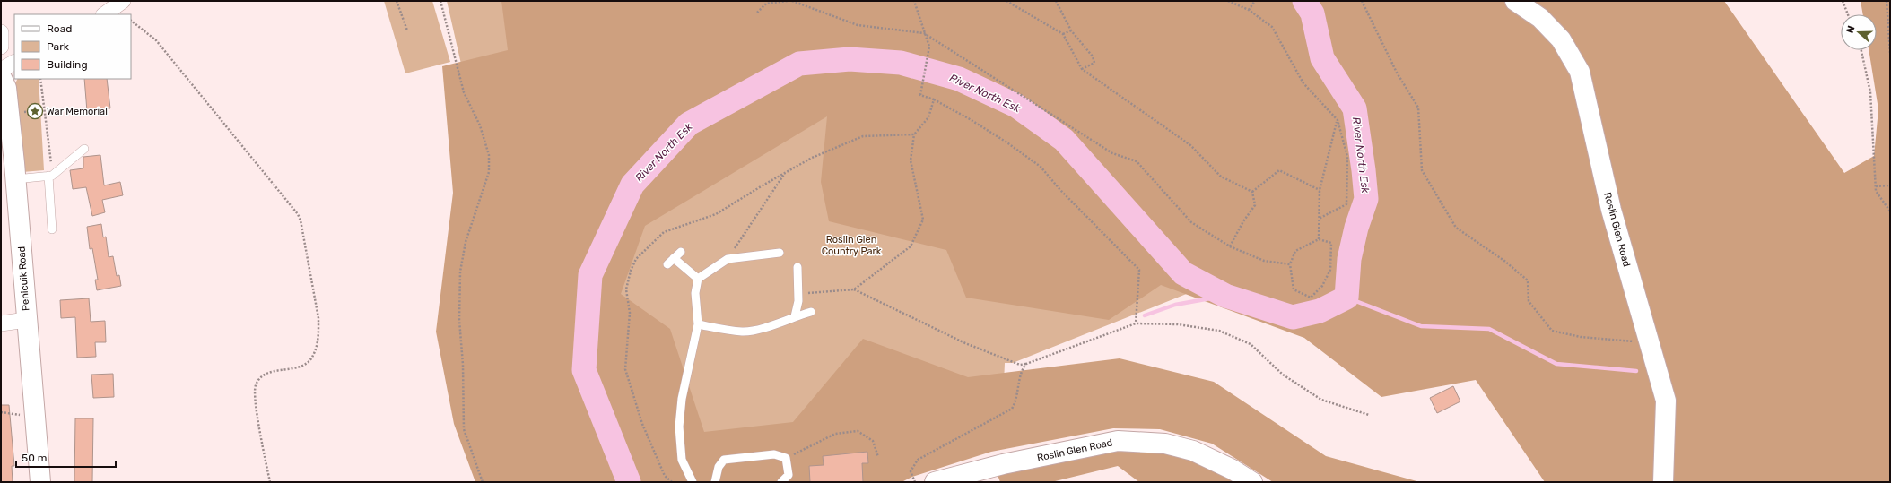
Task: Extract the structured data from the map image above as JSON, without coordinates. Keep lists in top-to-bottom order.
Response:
{
  "streets": {
    "main road": ["Roslin Glen Road", "Penicuik Road"]
  },
  "water": ["River North Esk"],
  "parks": ["Roslin Glen Country Park"],
  "places": {
    "place": ["War Memorial"]
  },
  "legend": ["Road", "Park", "Building"],
  "scale_bar": "50 m",
  "north": "left"
}
